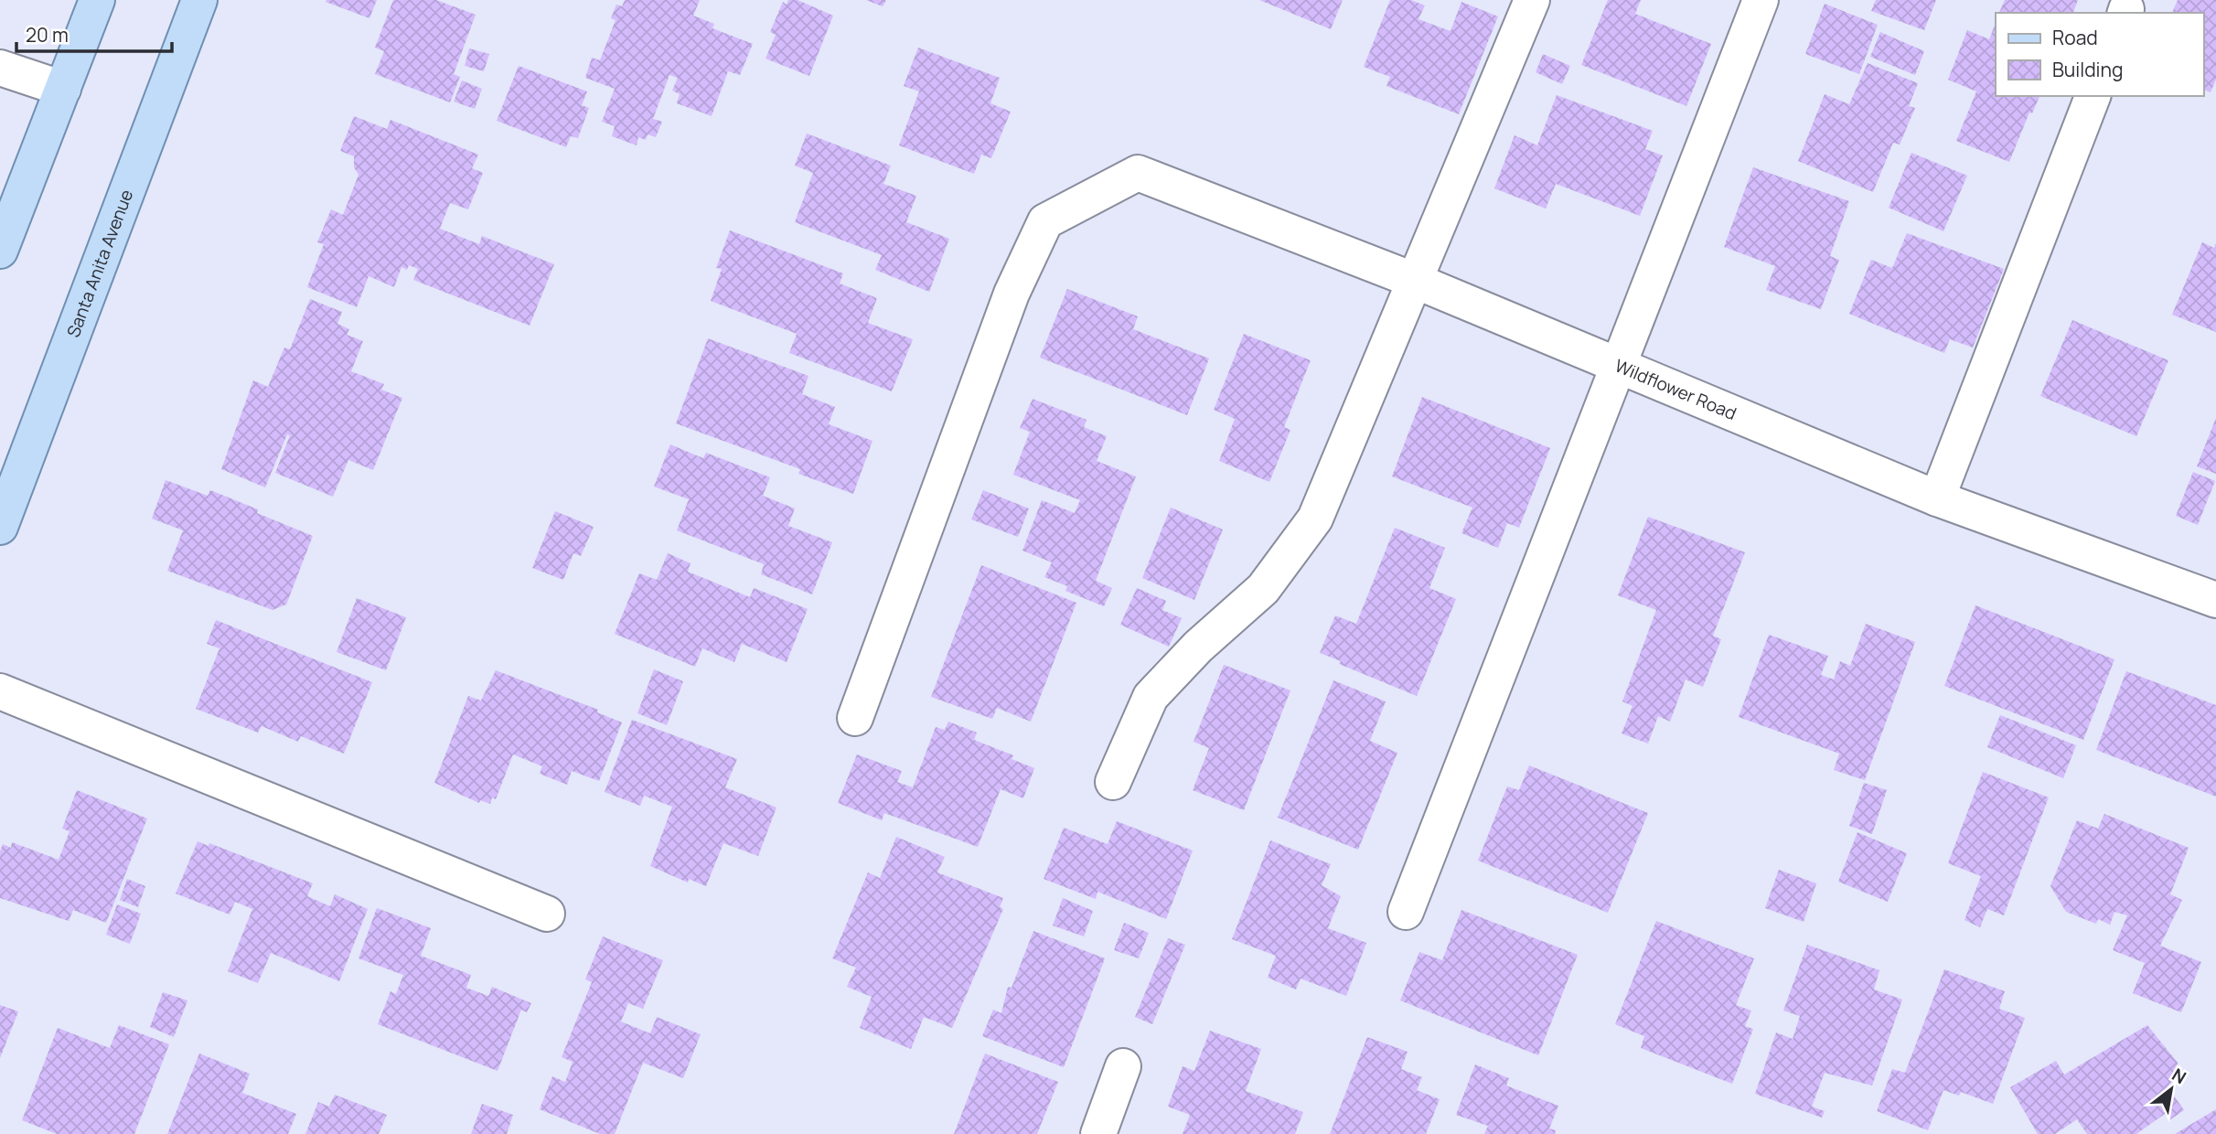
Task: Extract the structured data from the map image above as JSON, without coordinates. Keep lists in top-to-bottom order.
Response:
{
  "streets": {
    "main road": ["Santa Anita Avenue"],
    "street": ["Wildflower Road"]
  },
  "legend": ["Road", "Building"],
  "scale_bar": "20 m",
  "north": "top right"
}
